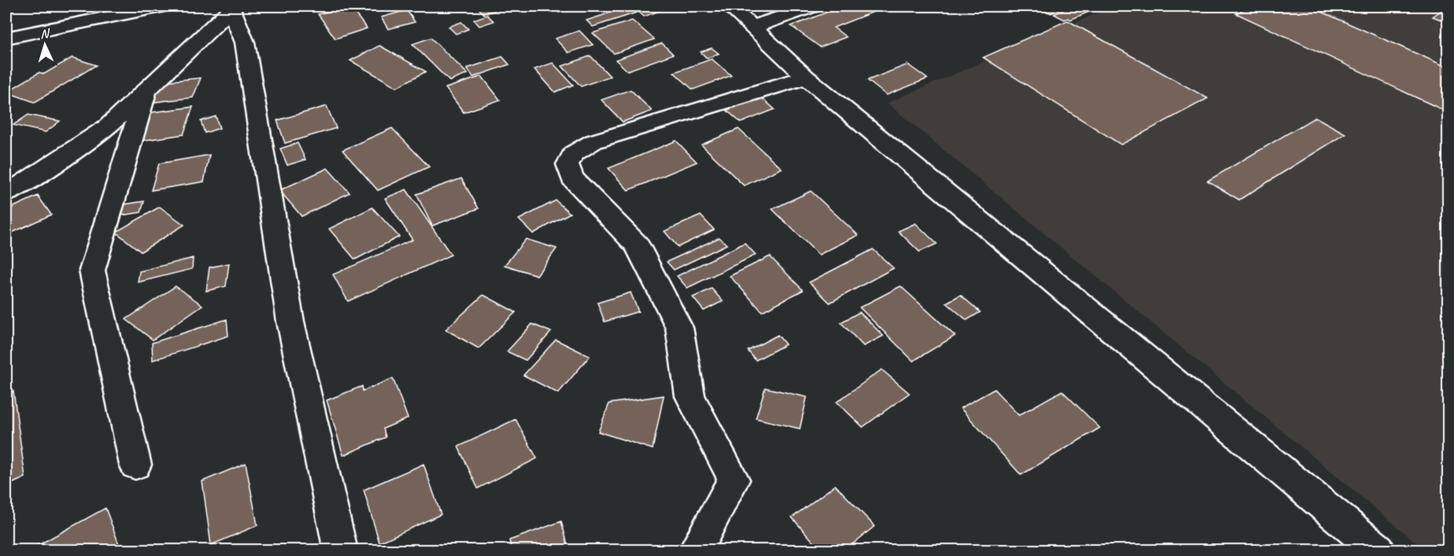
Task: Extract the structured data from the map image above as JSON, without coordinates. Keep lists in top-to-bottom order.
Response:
{
  "north": "top"
}
